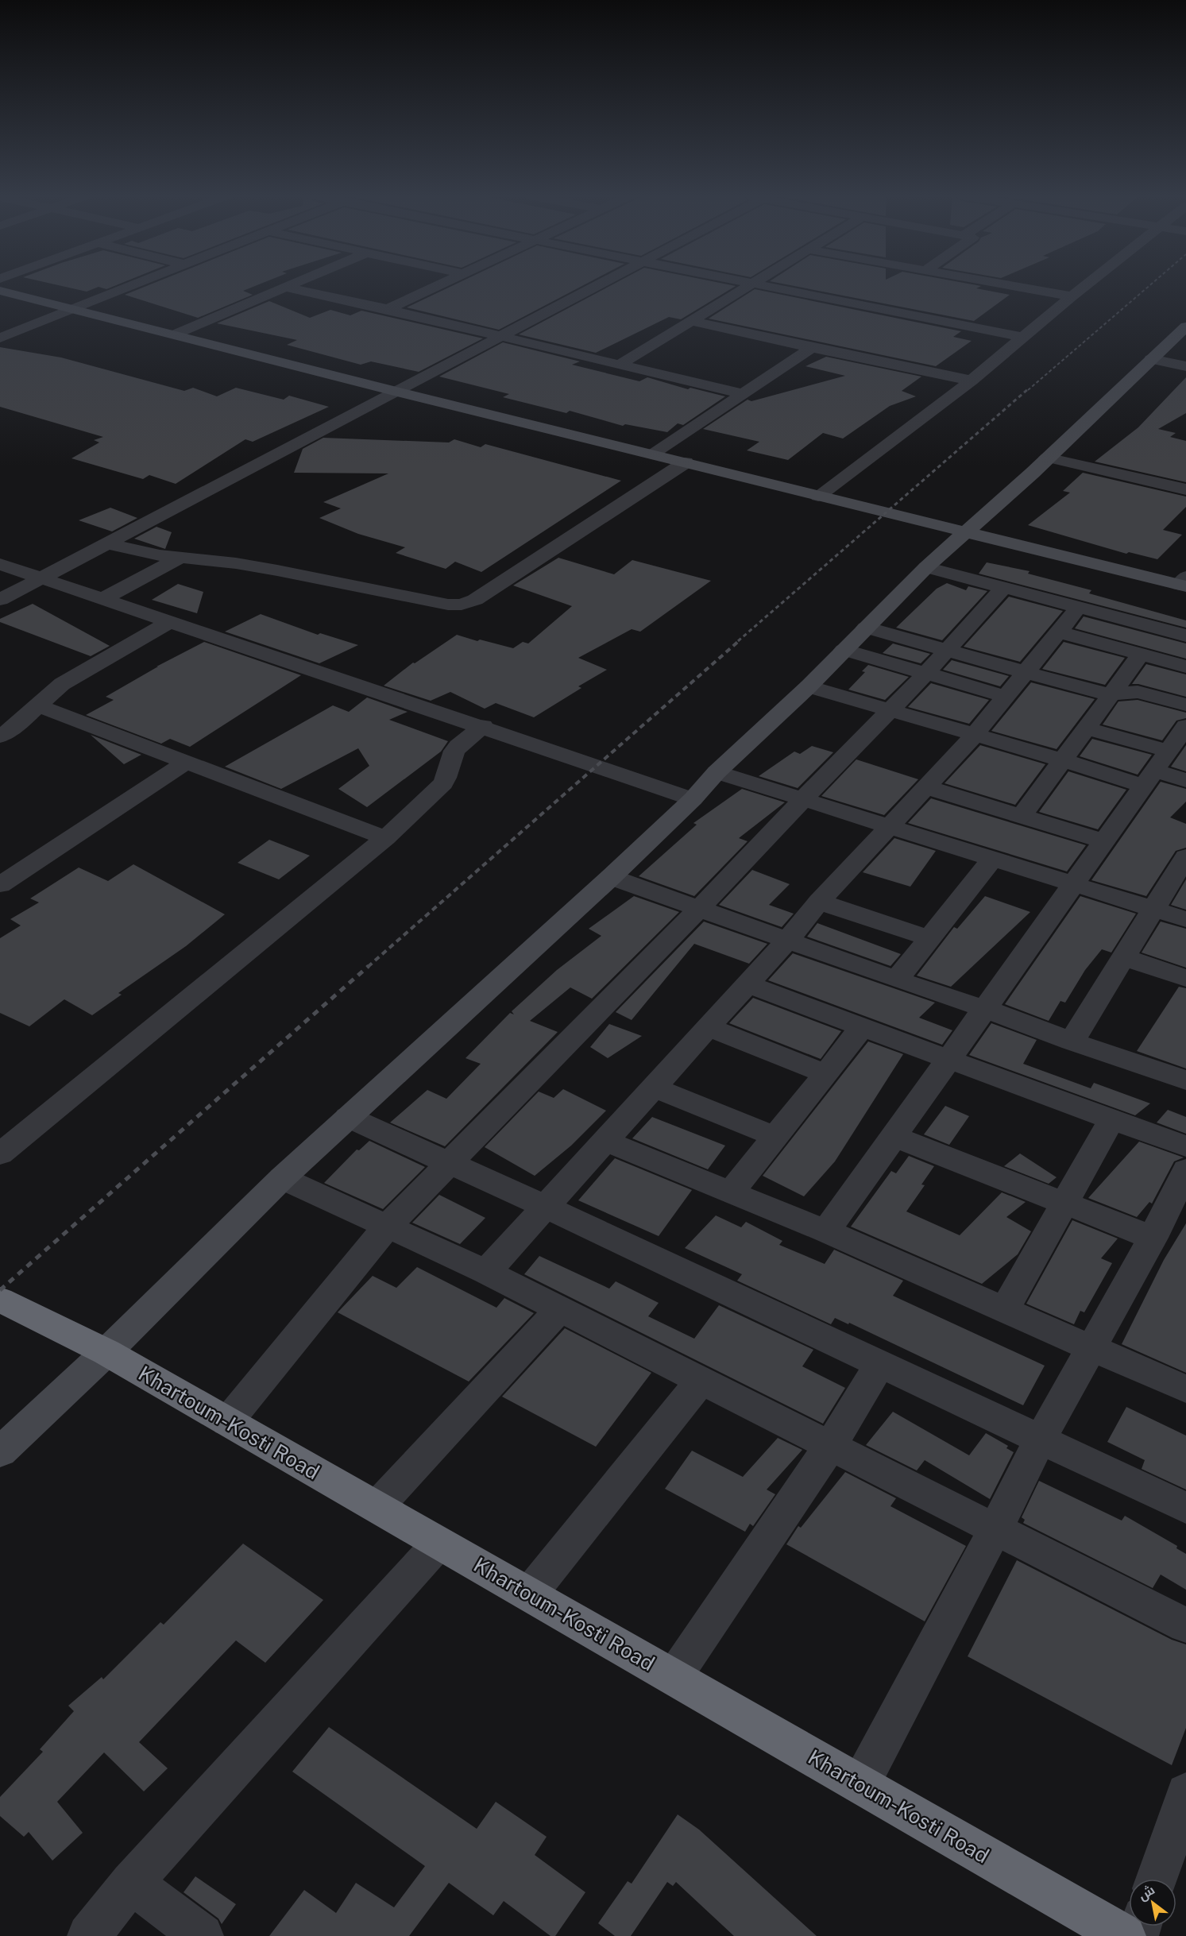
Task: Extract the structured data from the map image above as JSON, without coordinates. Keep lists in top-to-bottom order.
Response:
{
  "streets": {
    "highway": ["Khartoum-Kosti Road"]
  },
  "north": "top left"
}
